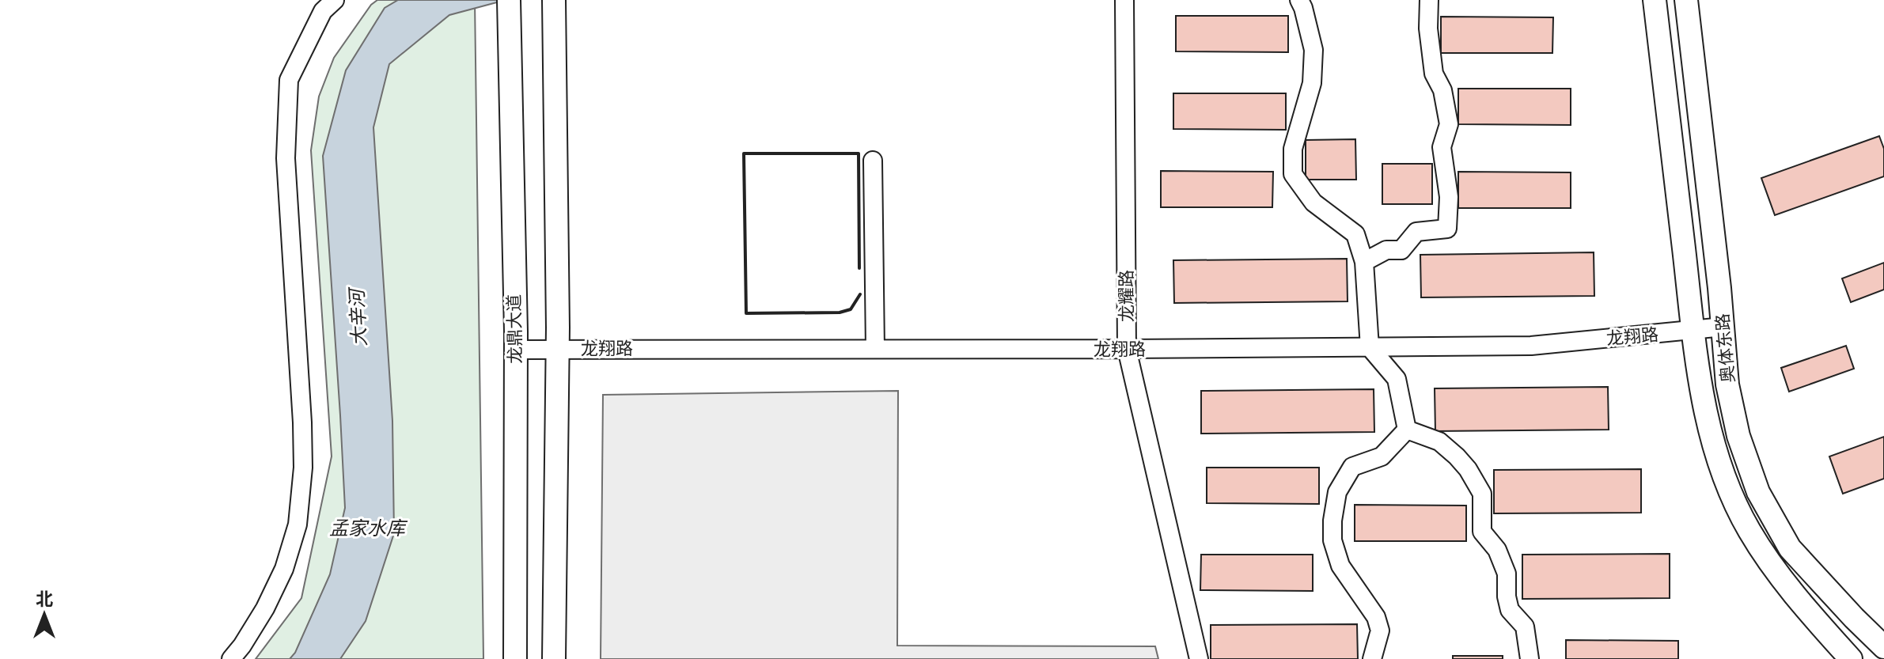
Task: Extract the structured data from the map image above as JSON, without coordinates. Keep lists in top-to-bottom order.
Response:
{
  "streets": {
    "main road": ["龙鼎大道", "奥体东路"],
    "street": ["龙耀路", "龙翔路"]
  },
  "crossings": [
    ["龙耀路", "龙翔路"],
    ["龙鼎大道", "龙翔路"],
    ["龙翔路", "奥体东路"]
  ],
  "water": ["大辛河", "孟家水库"],
  "north": "top"
}
